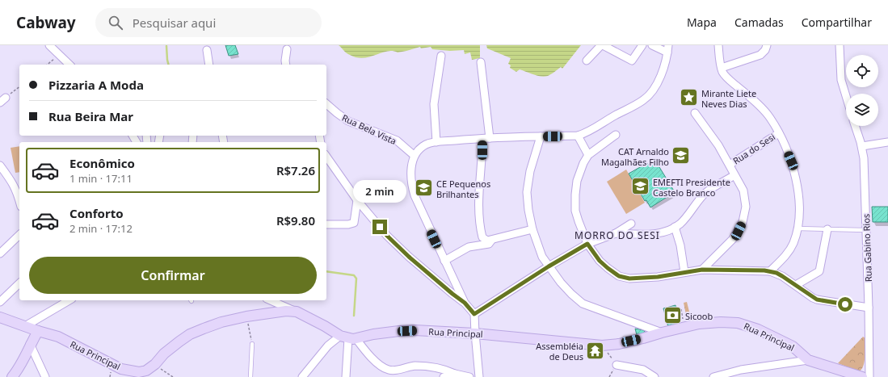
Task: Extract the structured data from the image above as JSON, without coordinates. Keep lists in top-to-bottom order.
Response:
{
  "streets": {
    "street": [
      "Rua Bela Vista",
      "Rua do Sesi",
      "Rua Gabino Rios",
      "Rua Principal"
    ]
  },
  "districts": ["MORRO DO SESI"],
  "places": {
    "place": ["Mirante Liete Neves Dias"],
    "school or university": ["CAT Arnaldo Magalhães Filho", "EMEFTI Presidente Castelo Branco", "CE Pequenos Brilhantes"],
    "bank": ["Sicoob"],
    "temple": ["Assembléia de Deus"]
  },
  "page": {
    "header": "Cabway",
    "search": "Pesquisar aqui",
    "nav": ["Mapa", "Camadas", "Compartilhar"],
    "banner": ["Pizzaria A Moda", "Rua Beira Mar"],
    "list": [
      {
        "name": "Econômico",
        "note": "1 min · 17:11",
        "value": "R$7.26"
      },
      {
        "name": "Conforto",
        "note": "2 min · 17:12",
        "value": "R$9.80"
      }
    ],
    "bubble": "2 min",
    "buttons": "Confirmar"
  }
}
